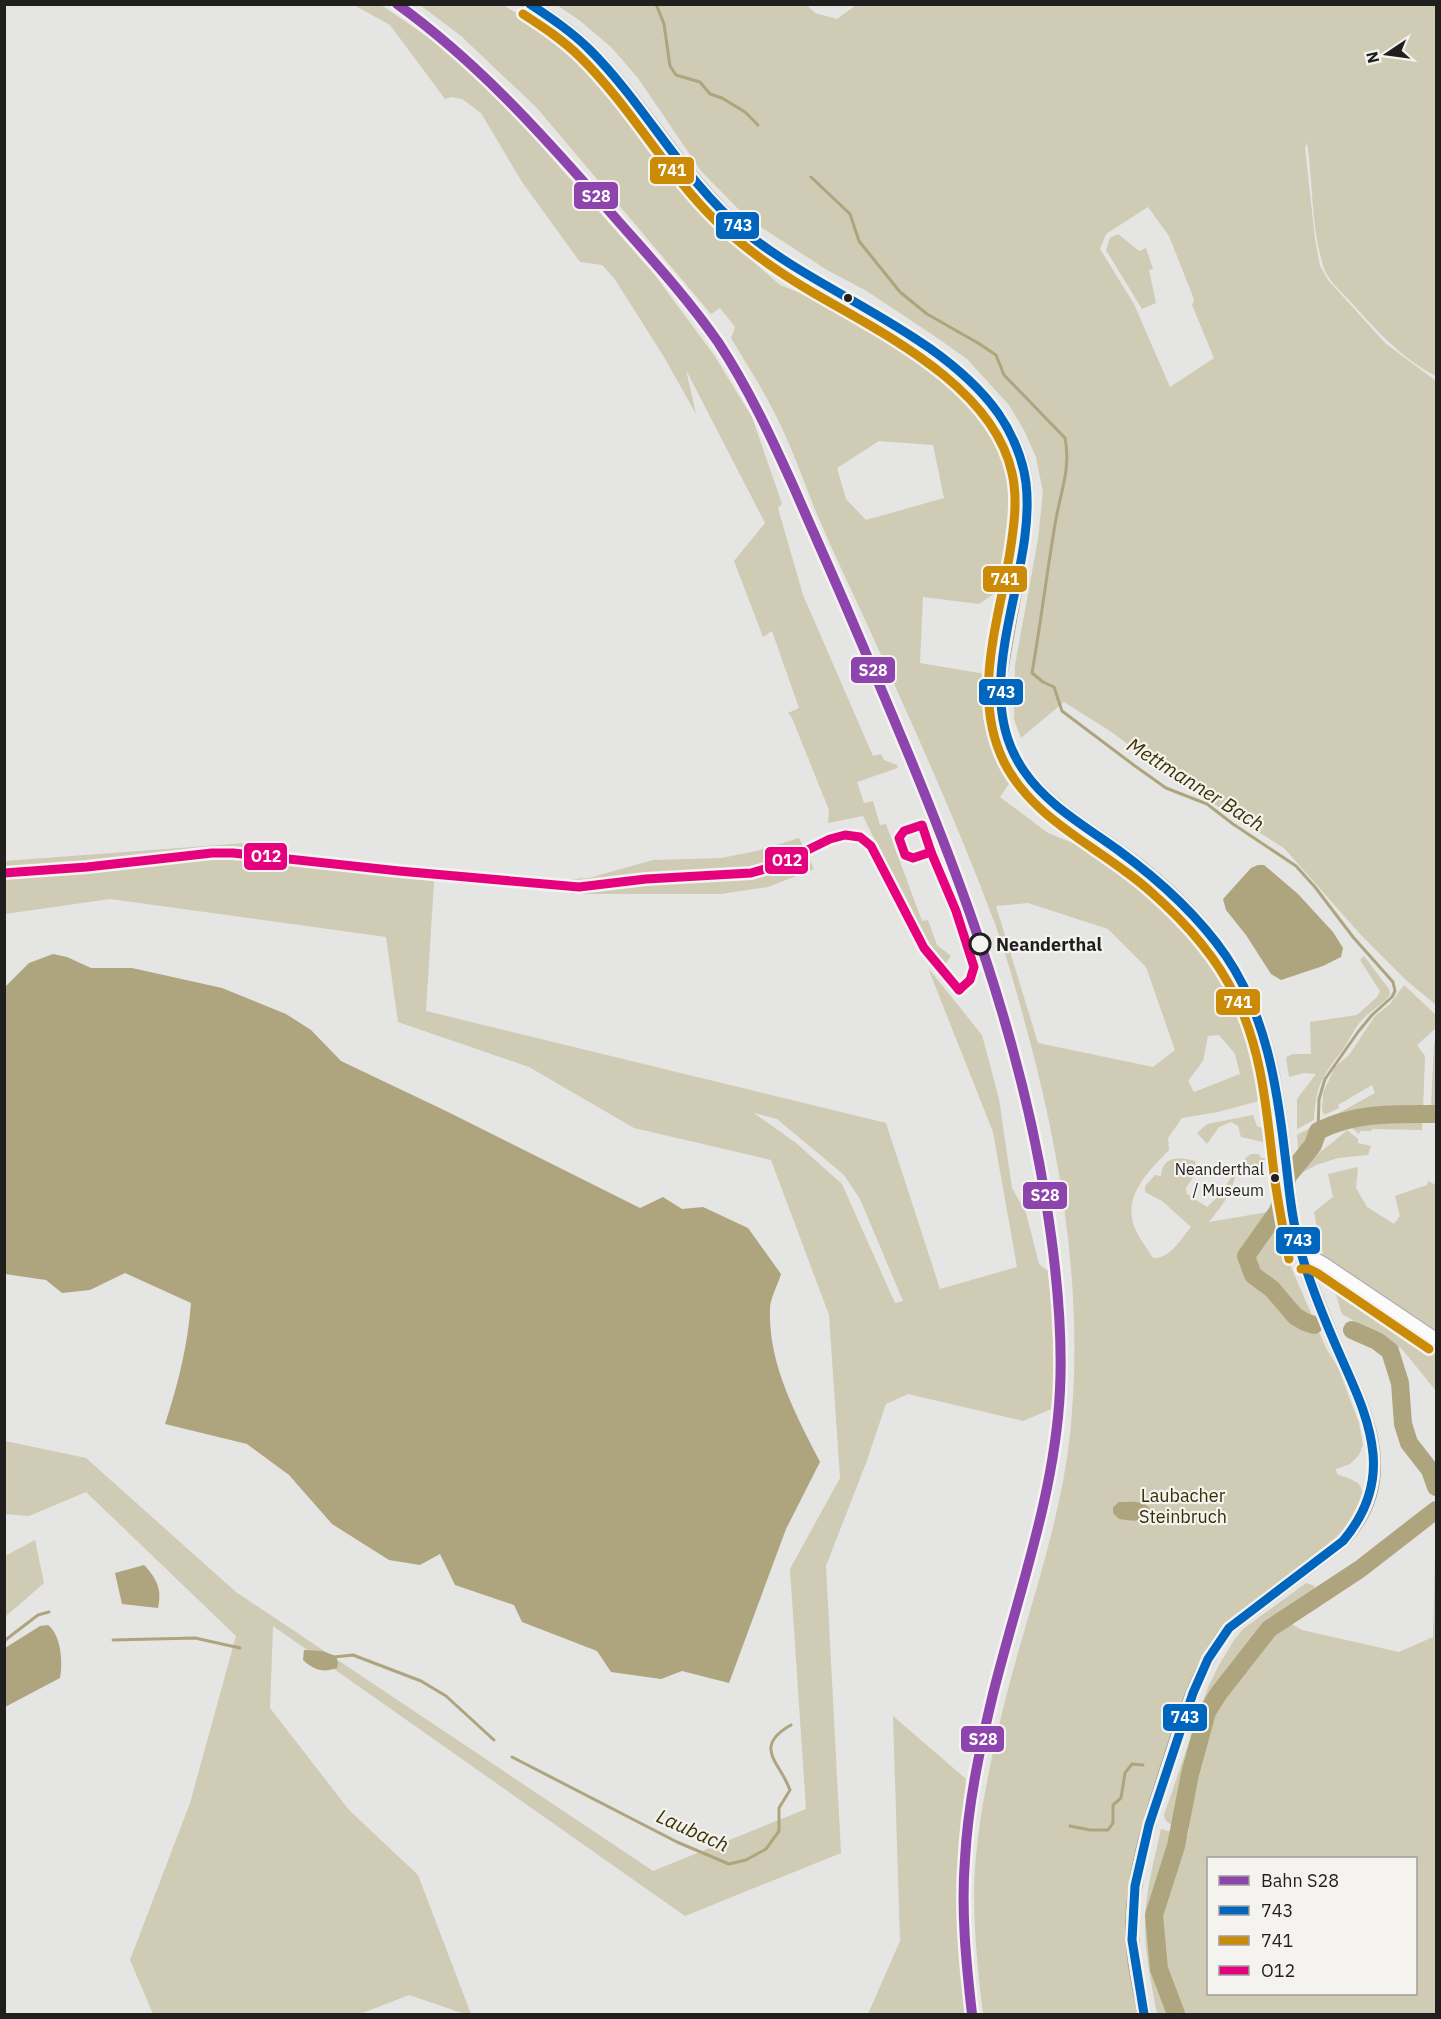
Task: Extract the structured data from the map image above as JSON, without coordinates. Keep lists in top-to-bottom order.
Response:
{
  "water": ["Mettmanner Bach", "Laubach"],
  "parks": ["Laubacher Steinbruch"],
  "places": ["Neanderthal", "Neanderthal / Museum"],
  "lines": [
    "rail line S28",
    "transit line 743",
    "transit line 741",
    "transit line O12"
  ],
  "legend": [
    "Bahn S28",
    "743",
    "741",
    "O12"
  ],
  "north": "left"
}
